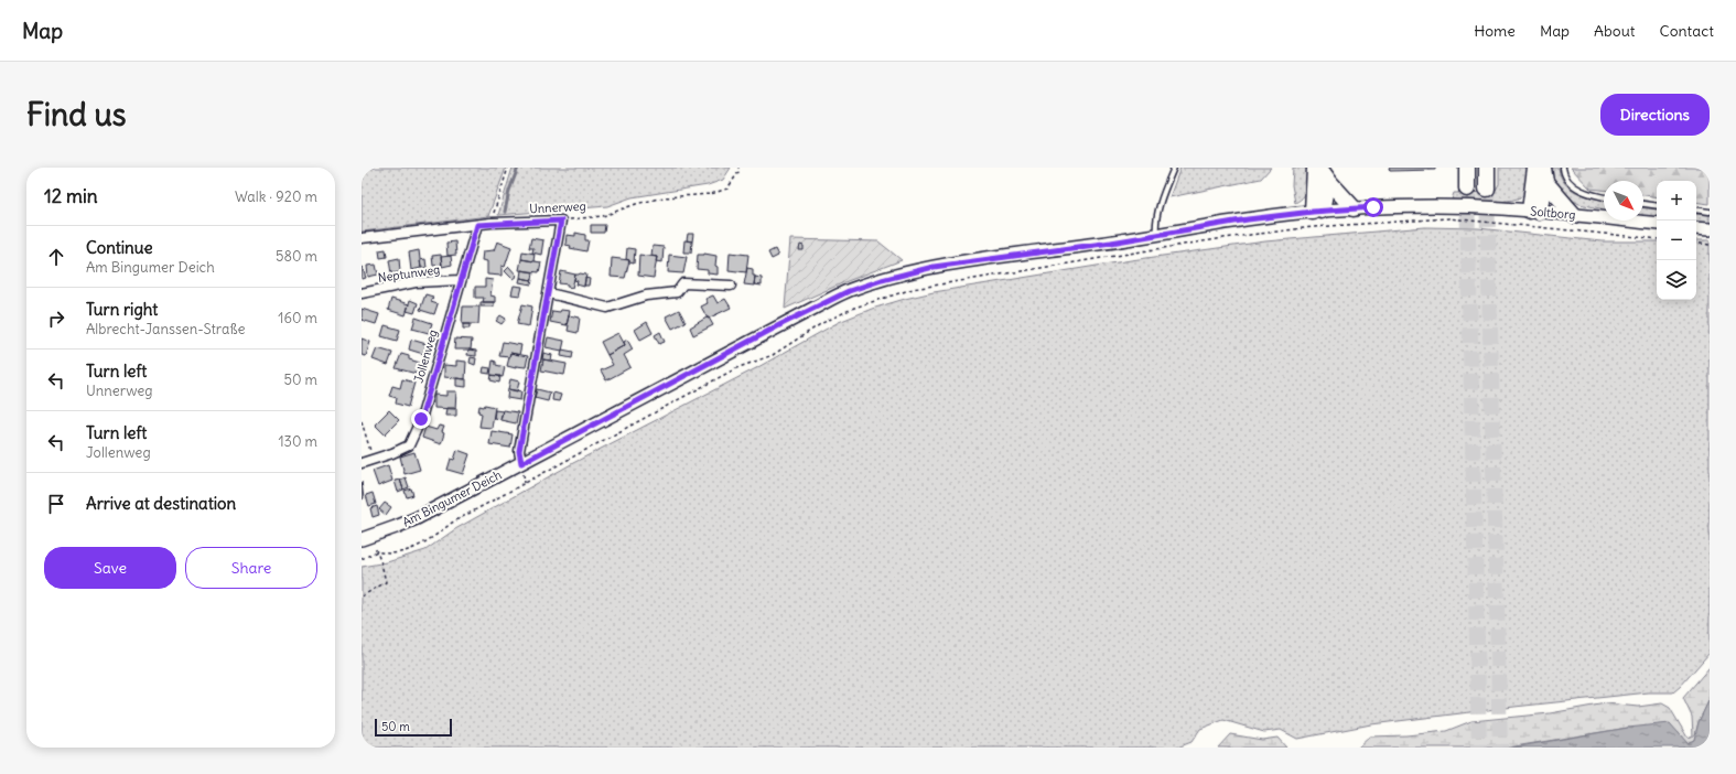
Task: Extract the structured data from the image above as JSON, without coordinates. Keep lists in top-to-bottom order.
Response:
{
  "streets": {
    "main road": ["Soltborg", "Am Bingumer Deich"],
    "street": ["Unnerweg", "Neptunweg", "Jollenweg"]
  },
  "crossings": [
    ["Unnerweg", "Jollenweg"],
    ["Soltborg", "Am Bingumer Deich"],
    ["Neptunweg", "Jollenweg"]
  ],
  "scale_bar": "50 m",
  "north": "bottom right",
  "page": {
    "header": "Map",
    "nav": [
      "Home",
      "Map",
      "About",
      "Contact"
    ],
    "buttons": [
      "Directions",
      ["Save", "Share"]
    ],
    "title": "Find us",
    "heading": ["12 min", "Walk · 920 m"],
    "map_buttons": ["+", "−"],
    "list": [
      ["Continue", "Am Bingumer Deich", "580 m"],
      ["Turn right", "Albrecht-Janssen-Straße", "160 m"],
      ["Turn left", "Unnerweg", "50 m"],
      ["Turn left", "Jollenweg", "130 m"],
      "Arrive at destination"
    ],
    "scale": "50 m"
  }
}
